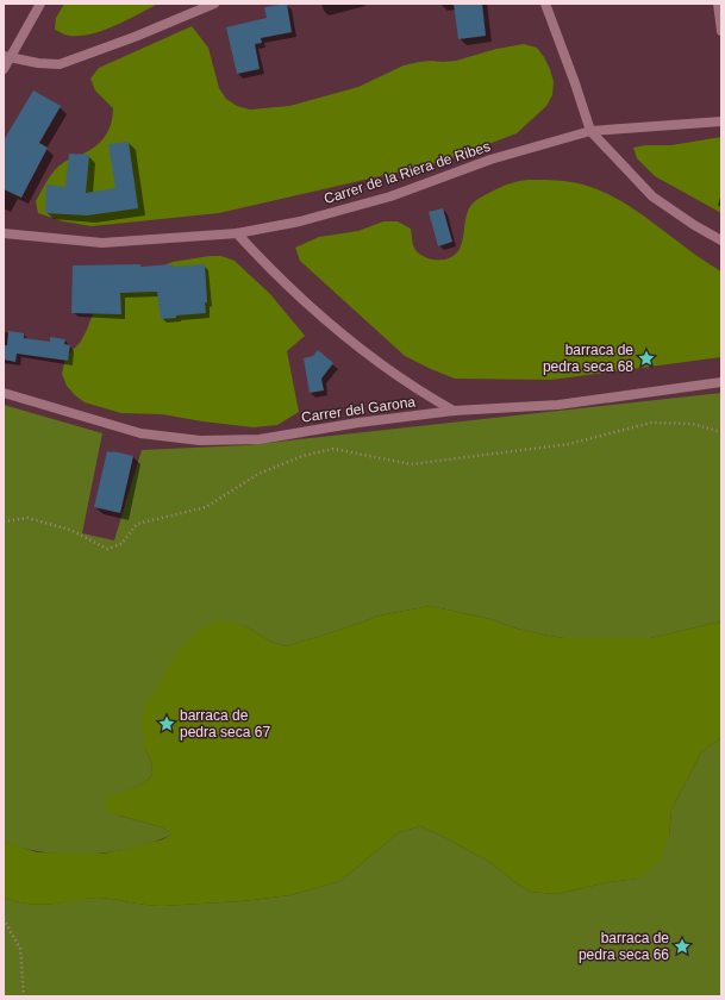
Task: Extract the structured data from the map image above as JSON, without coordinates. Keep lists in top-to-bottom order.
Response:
{
  "streets": {
    "street": ["Carrer de la Riera de Ribes", "Carrer del Garona"]
  },
  "places": {
    "place": ["barraca de pedra seca 68", "barraca de pedra seca 67", "barraca de pedra seca 66"]
  }
}
